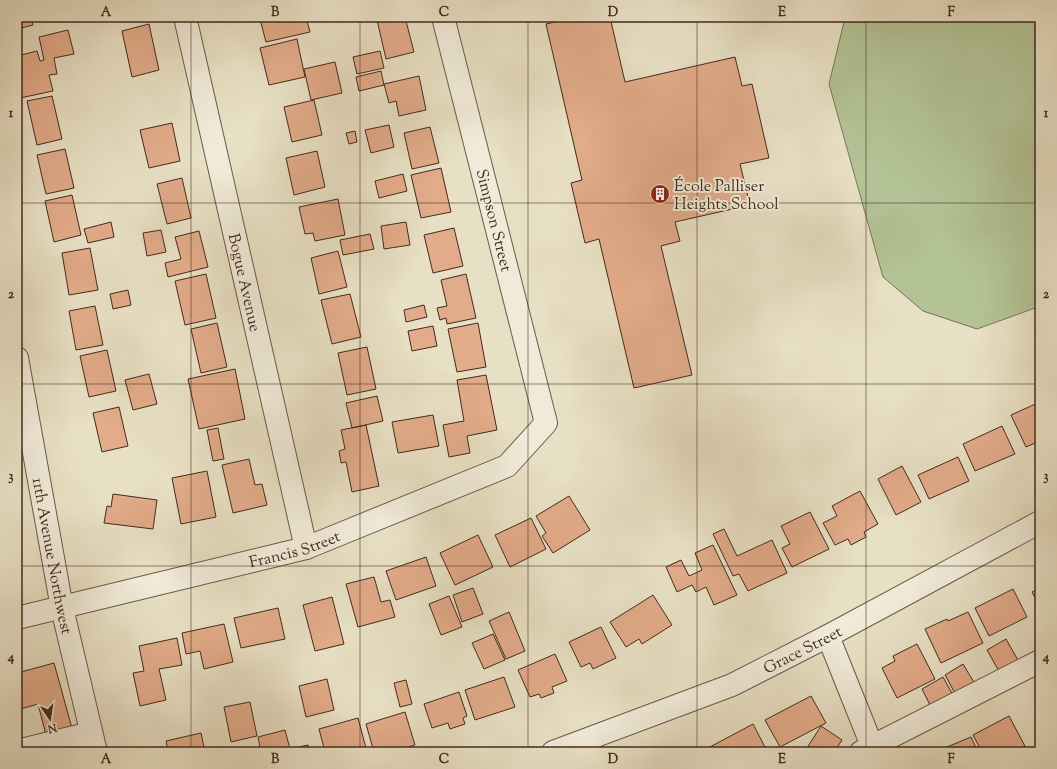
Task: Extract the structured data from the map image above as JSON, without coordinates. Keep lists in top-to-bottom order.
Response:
{
  "streets": {
    "street": [
      "Simpson Street",
      "Bogue Avenue",
      "Francis Street",
      "11th Avenue Northwest",
      "Grace Street"
    ]
  },
  "crossings": [
    ["Simpson Street", "Francis Street"],
    ["Bogue Avenue", "Francis Street"],
    ["Francis Street", "11th Avenue Northwest"]
  ],
  "places": {
    "building": ["École Palliser Heights School"]
  },
  "north": "bottom",
  "grid": {
    "columns": [
      "A",
      "B",
      "C",
      "D",
      "E",
      "F"
    ],
    "rows": [
      "1",
      "2",
      "3",
      "4"
    ]
  }
}
